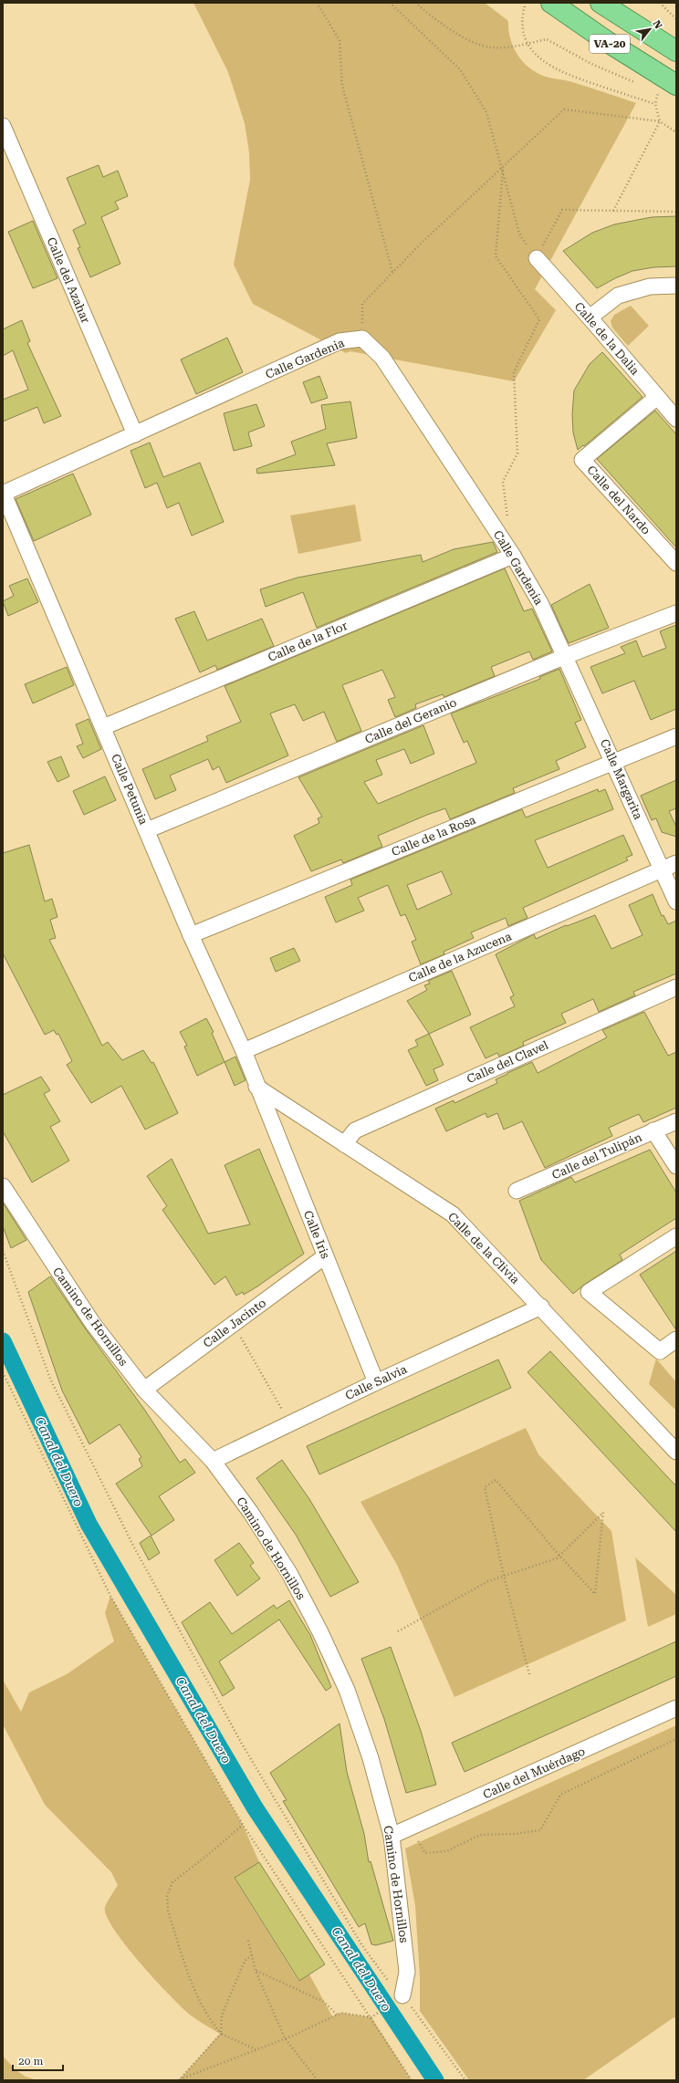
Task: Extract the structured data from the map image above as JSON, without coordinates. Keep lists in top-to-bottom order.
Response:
{
  "streets": {
    "highway": ["VA-20"],
    "street": [
      "Calle del Azahar",
      "Calle de la Dalia",
      "Calle Gardenia",
      "Calle del Nardo",
      "Calle de la Flor",
      "Calle del Geranio",
      "Calle Margarita",
      "Calle Petunia",
      "Calle de la Rosa",
      "Calle de la Azucena",
      "Calle del Clavel",
      "Calle del Tulipán",
      "Calle Iris",
      "Calle de la Clivia",
      "Camino de Hornillos",
      "Calle Jacinto",
      "Calle Salvia",
      "Calle del Muérdago"
    ]
  },
  "crossings": [
    ["Calle del Azahar", "Calle Gardenia"],
    ["Calle de la Dalia", "Calle del Nardo"],
    ["Calle Gardenia", "Calle de la Flor"],
    ["Calle Gardenia", "Calle del Geranio"],
    ["Calle Gardenia", "Calle Margarita"],
    ["Calle Gardenia", "Calle Petunia"],
    ["Calle de la Flor", "Calle Petunia"],
    ["Calle del Geranio", "Calle Margarita"],
    ["Calle del Geranio", "Calle Petunia"],
    ["Calle Margarita", "Calle de la Rosa"],
    ["Calle Margarita", "Calle de la Azucena"],
    ["Calle Petunia", "Calle de la Rosa"],
    ["Calle Petunia", "Calle de la Azucena"],
    ["Calle Petunia", "Calle Iris"],
    ["Calle Petunia", "Calle de la Clivia"],
    ["Calle del Clavel", "Calle de la Clivia"],
    ["Calle Iris", "Calle de la Clivia"],
    ["Calle Iris", "Calle Jacinto"],
    ["Calle Iris", "Calle Salvia"],
    ["Calle de la Clivia", "Calle Salvia"],
    ["Camino de Hornillos", "Calle Jacinto"],
    ["Camino de Hornillos", "Calle Salvia"],
    ["Camino de Hornillos", "Calle del Muérdago"]
  ],
  "water": ["Canal del Duero"],
  "scale_bar": "20 m",
  "north": "top right"
}
